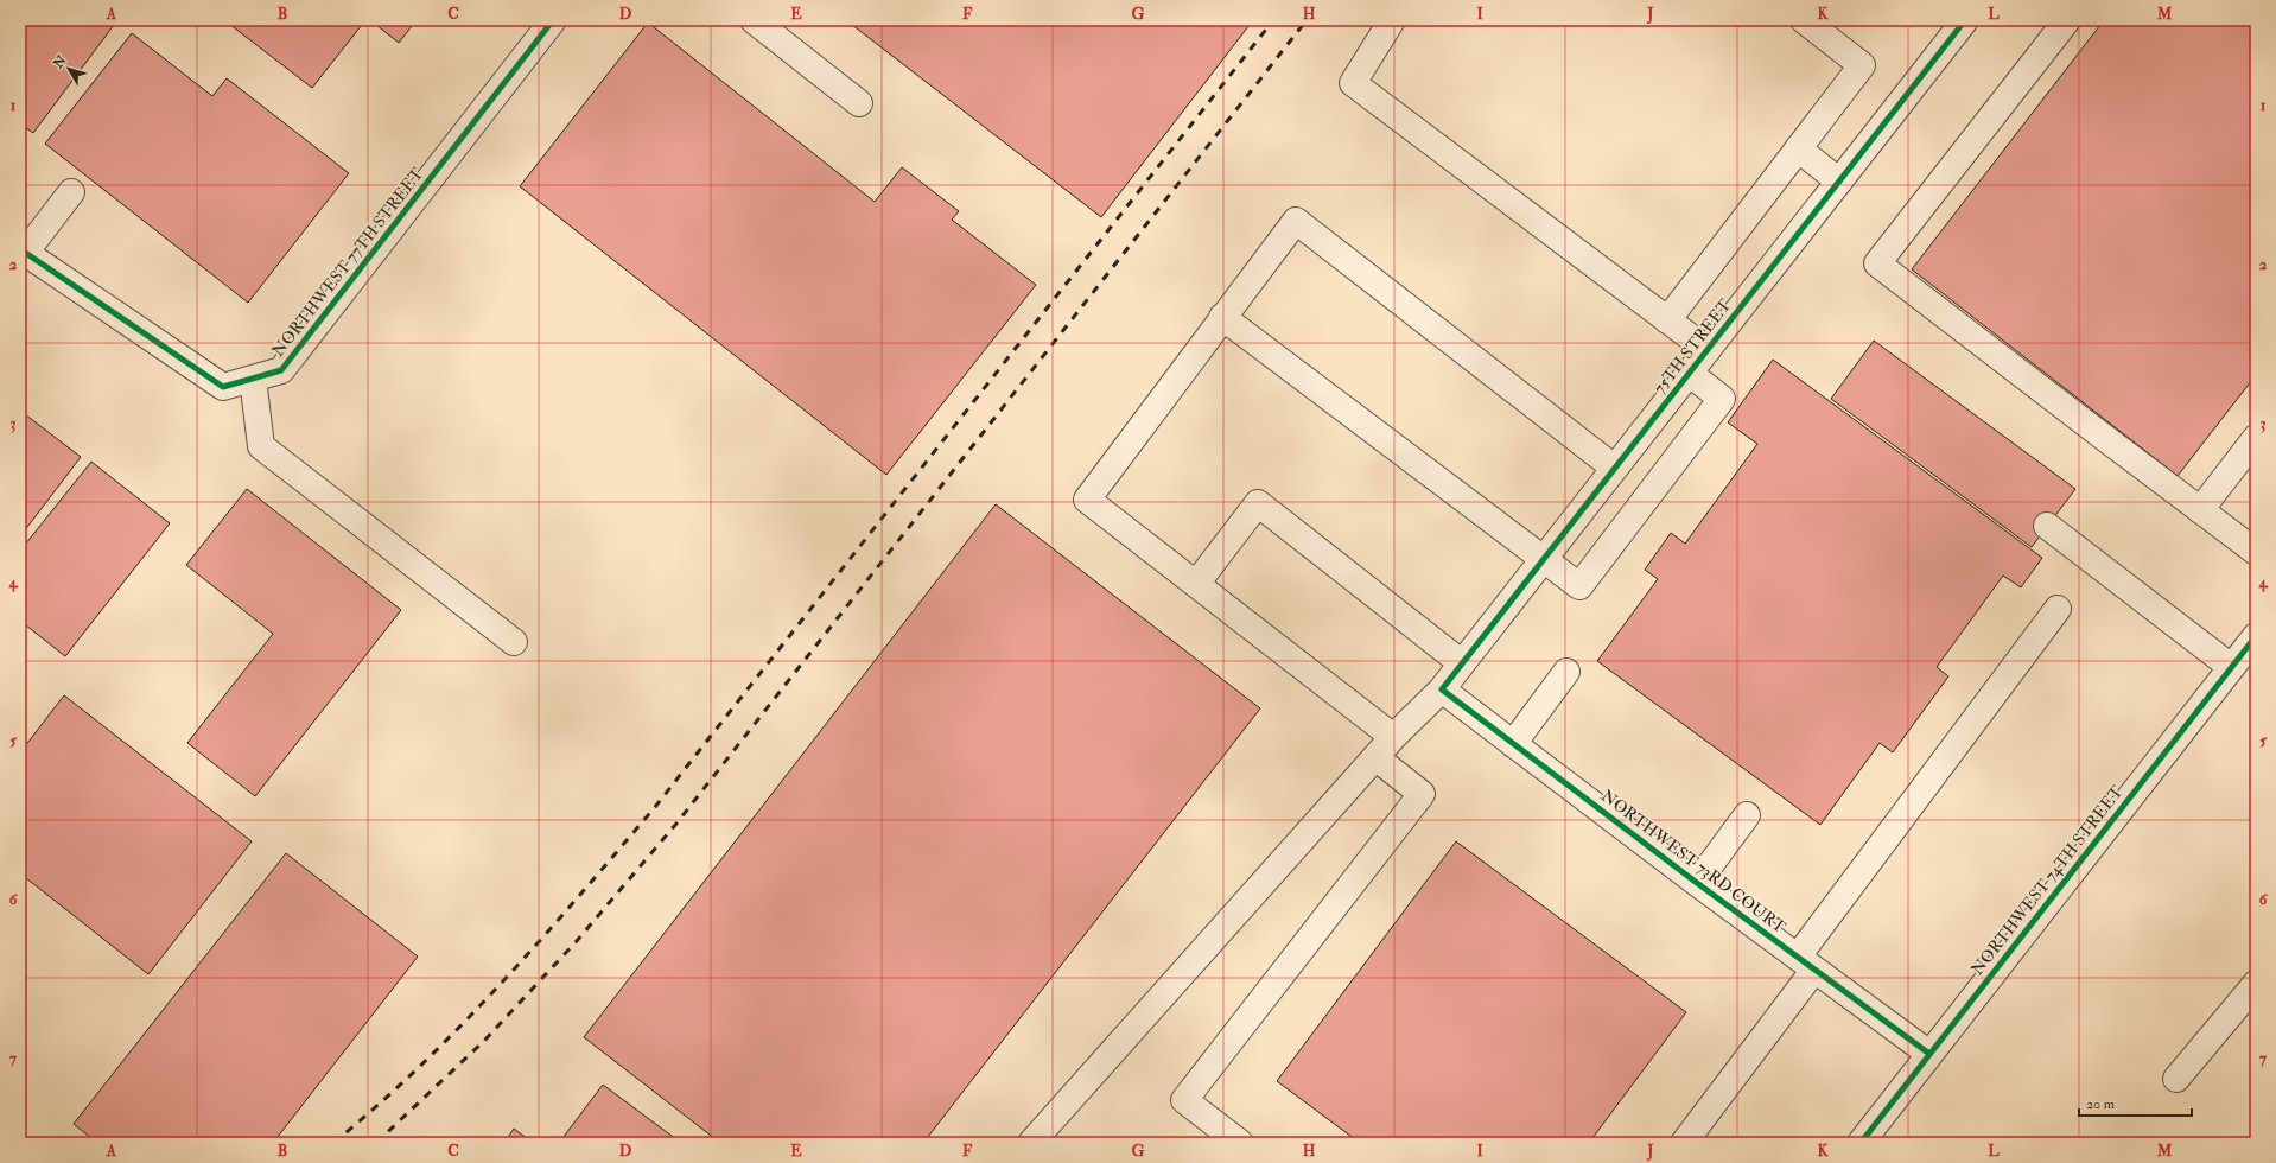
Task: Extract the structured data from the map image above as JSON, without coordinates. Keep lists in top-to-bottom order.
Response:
{
  "streets": {
    "street": [
      "NORTHWEST 77TH STREET",
      "75TH STREET",
      "NORTHWEST 73RD COURT",
      "NORTHWEST 74TH STREET"
    ]
  },
  "crossings": [
    ["75TH STREET", "NORTHWEST 73RD COURT"],
    ["NORTHWEST 73RD COURT", "NORTHWEST 74TH STREET"]
  ],
  "scale_bar": "20 m",
  "north": "top left",
  "grid": {
    "columns": [
      "A",
      "B",
      "C",
      "D",
      "E",
      "F",
      "G",
      "H",
      "I",
      "J",
      "K",
      "L",
      "M"
    ],
    "rows": [
      "1",
      "2",
      "3",
      "4",
      "5",
      "6",
      "7"
    ]
  }
}
